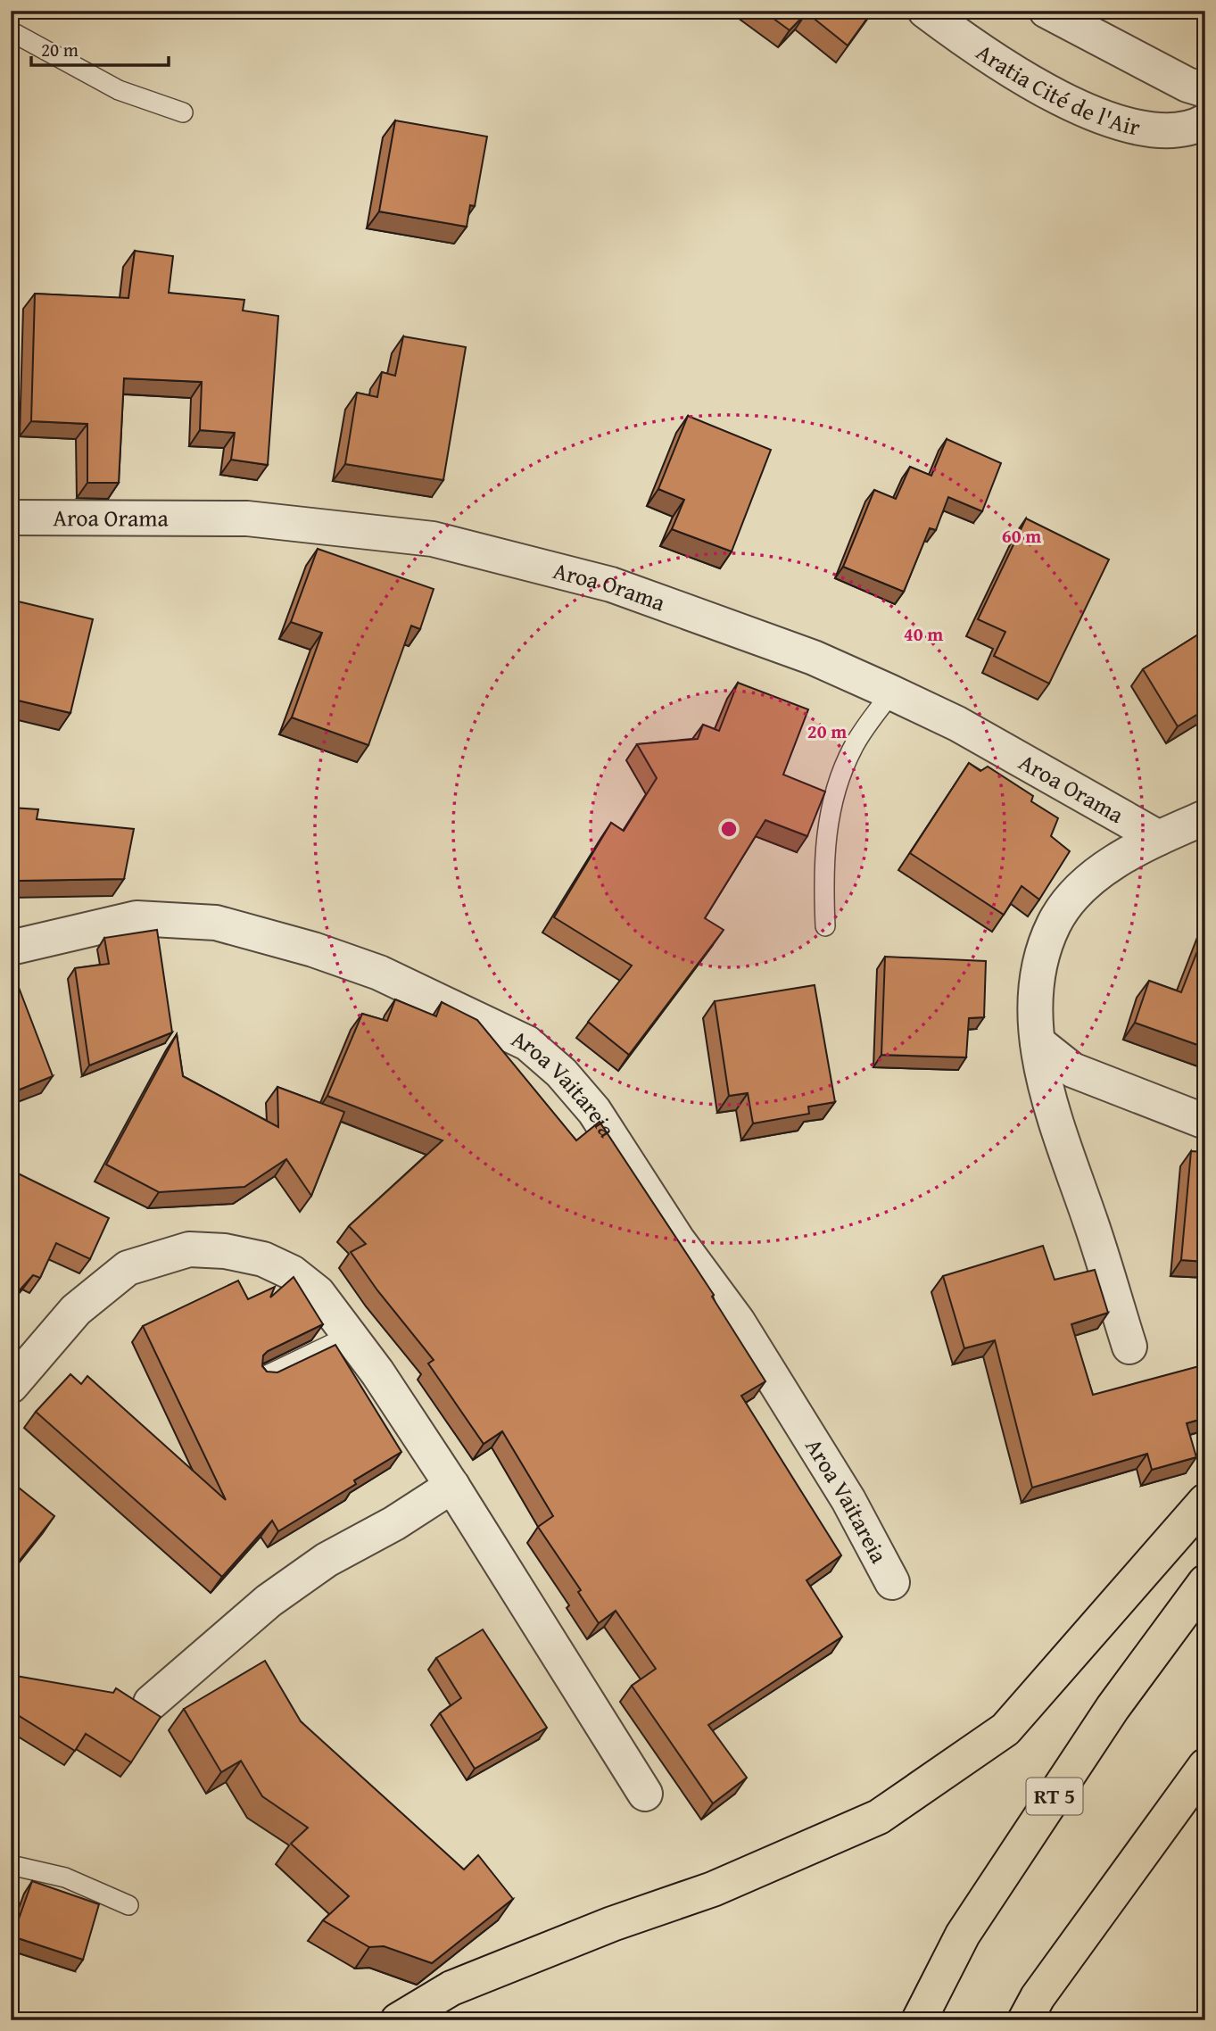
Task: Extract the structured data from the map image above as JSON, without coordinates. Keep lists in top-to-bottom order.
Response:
{
  "streets": {
    "highway": ["RT 5"],
    "street": ["Aratia Cité de l'Air", "Aroa Orama", "Aroa Vaitareia"]
  },
  "scale_bar": "20 m",
  "rings": ["60 m", "40 m", "20 m"]
}
